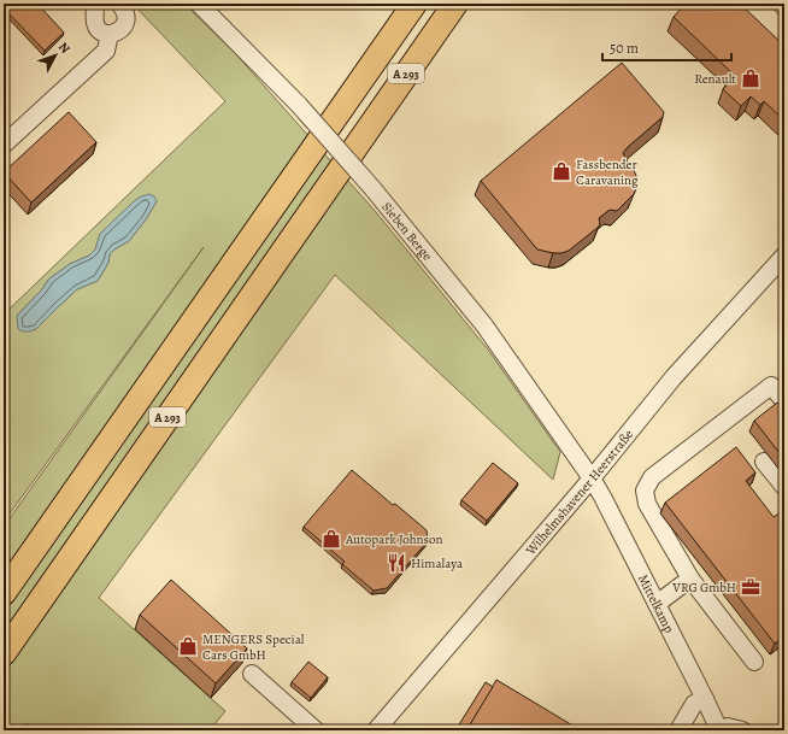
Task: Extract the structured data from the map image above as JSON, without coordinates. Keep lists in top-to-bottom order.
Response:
{
  "streets": {
    "highway": ["A 293"],
    "street": ["Sieben Berge", "Wilhelmshavener Heerstraße", "Mittelkamp"]
  },
  "crossings": [
    ["Sieben Berge", "Wilhelmshavener Heerstraße"],
    ["Sieben Berge", "Mittelkamp"],
    ["Wilhelmshavener Heerstraße", "Mittelkamp"]
  ],
  "places": {
    "shop": [
      "Renault",
      "Fassbender Caravaning",
      "Autopark Johnson",
      "MENGERS Special Cars GmbH"
    ],
    "restaurant": ["Himalaya"],
    "office": ["VRG GmbH"]
  },
  "scale_bar": "50 m",
  "north": "top right"
}
